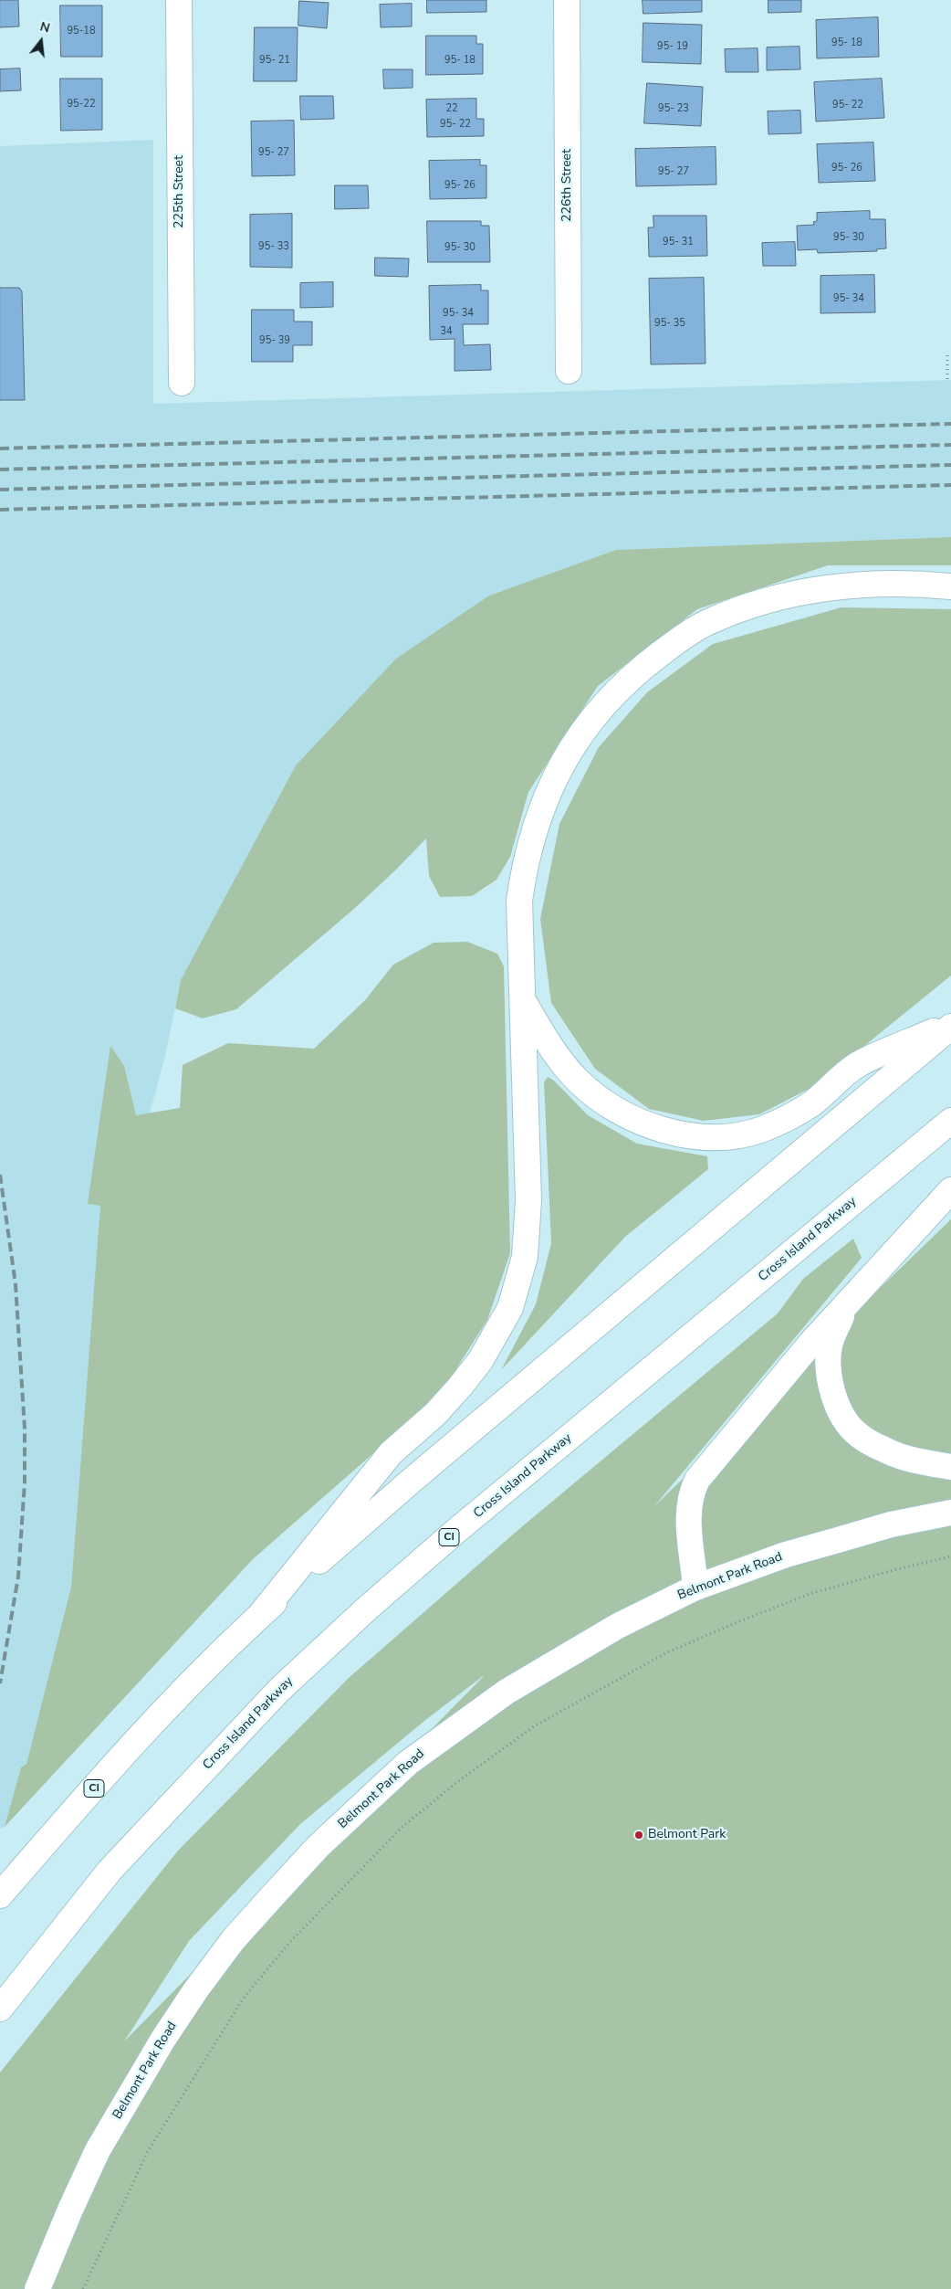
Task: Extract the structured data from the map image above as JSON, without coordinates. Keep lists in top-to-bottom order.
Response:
{
  "streets": {
    "main road": [
      "226th Street",
      "225th Street",
      "Cross Island Parkway",
      "CI",
      "Belmont Park Road"
    ]
  },
  "places": ["Belmont Park"],
  "house_numbers": [
    "95-18",
    "95- 18",
    "95- 19",
    "95- 21",
    "95- 18",
    "95-22",
    "95- 22",
    "22",
    "95- 23",
    "95- 22",
    "95- 27",
    "95- 26",
    "95- 27",
    "95- 26",
    "95- 30",
    "95- 31",
    "95- 33",
    "95- 30",
    "95- 34",
    "95- 34",
    "95- 35",
    "34",
    "95- 39"
  ],
  "north": "top"
}
